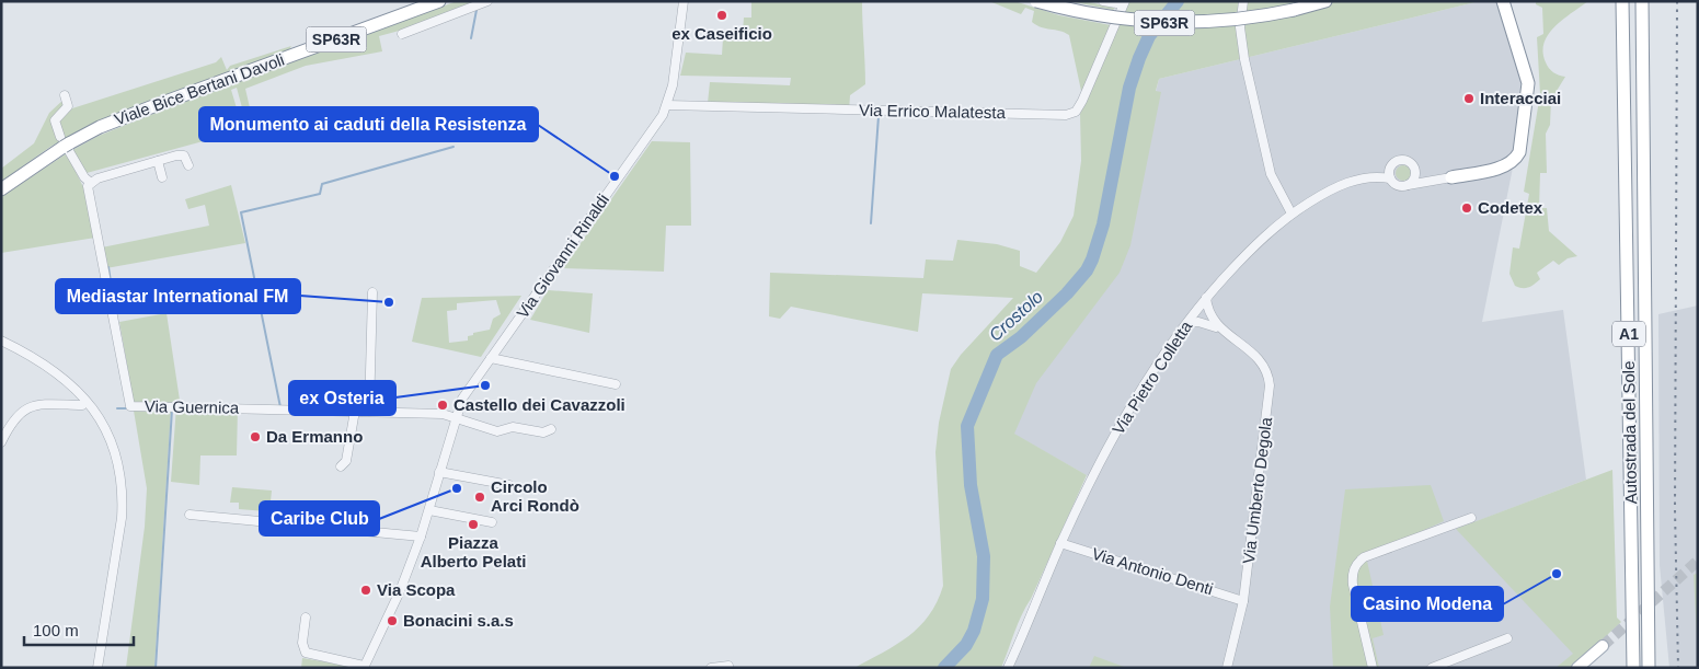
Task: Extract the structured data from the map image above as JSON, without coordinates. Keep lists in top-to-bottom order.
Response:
{
  "streets": {
    "highway": [
      "SP63R",
      "Viale Bice Bertani Davoli",
      "A1",
      "Autostrada del Sole"
    ],
    "street": [
      "Via Errico Malatesta",
      "Via Giovanni Rinaldi",
      "Via Pietro Colletta",
      "Via Guernica",
      "Via Umberto Degola",
      "Via Antonio Denti"
    ]
  },
  "crossings": [
    ["Via Errico Malatesta", "Via Giovanni Rinaldi"],
    ["Via Giovanni Rinaldi", "Via Guernica"],
    ["Via Pietro Colletta", "Via Umberto Degola"],
    ["Via Pietro Colletta", "Via Antonio Denti"],
    ["Via Umberto Degola", "Via Antonio Denti"]
  ],
  "water": ["Crostolo"],
  "places": [
    "ex Caseificio",
    "Interacciai",
    "Monumento ai caduti della Resistenza",
    "Codetex",
    "Mediastar International FM",
    "ex Osteria",
    "Castello dei Cavazzoli",
    "Da Ermanno",
    "Caribe Club",
    "Circolo Arci Rondò",
    "Piazza Alberto Pelati",
    "Casino Modena",
    "Via Scopa",
    "Bonacini s.a.s"
  ],
  "scale_bar": "100 m"
}
